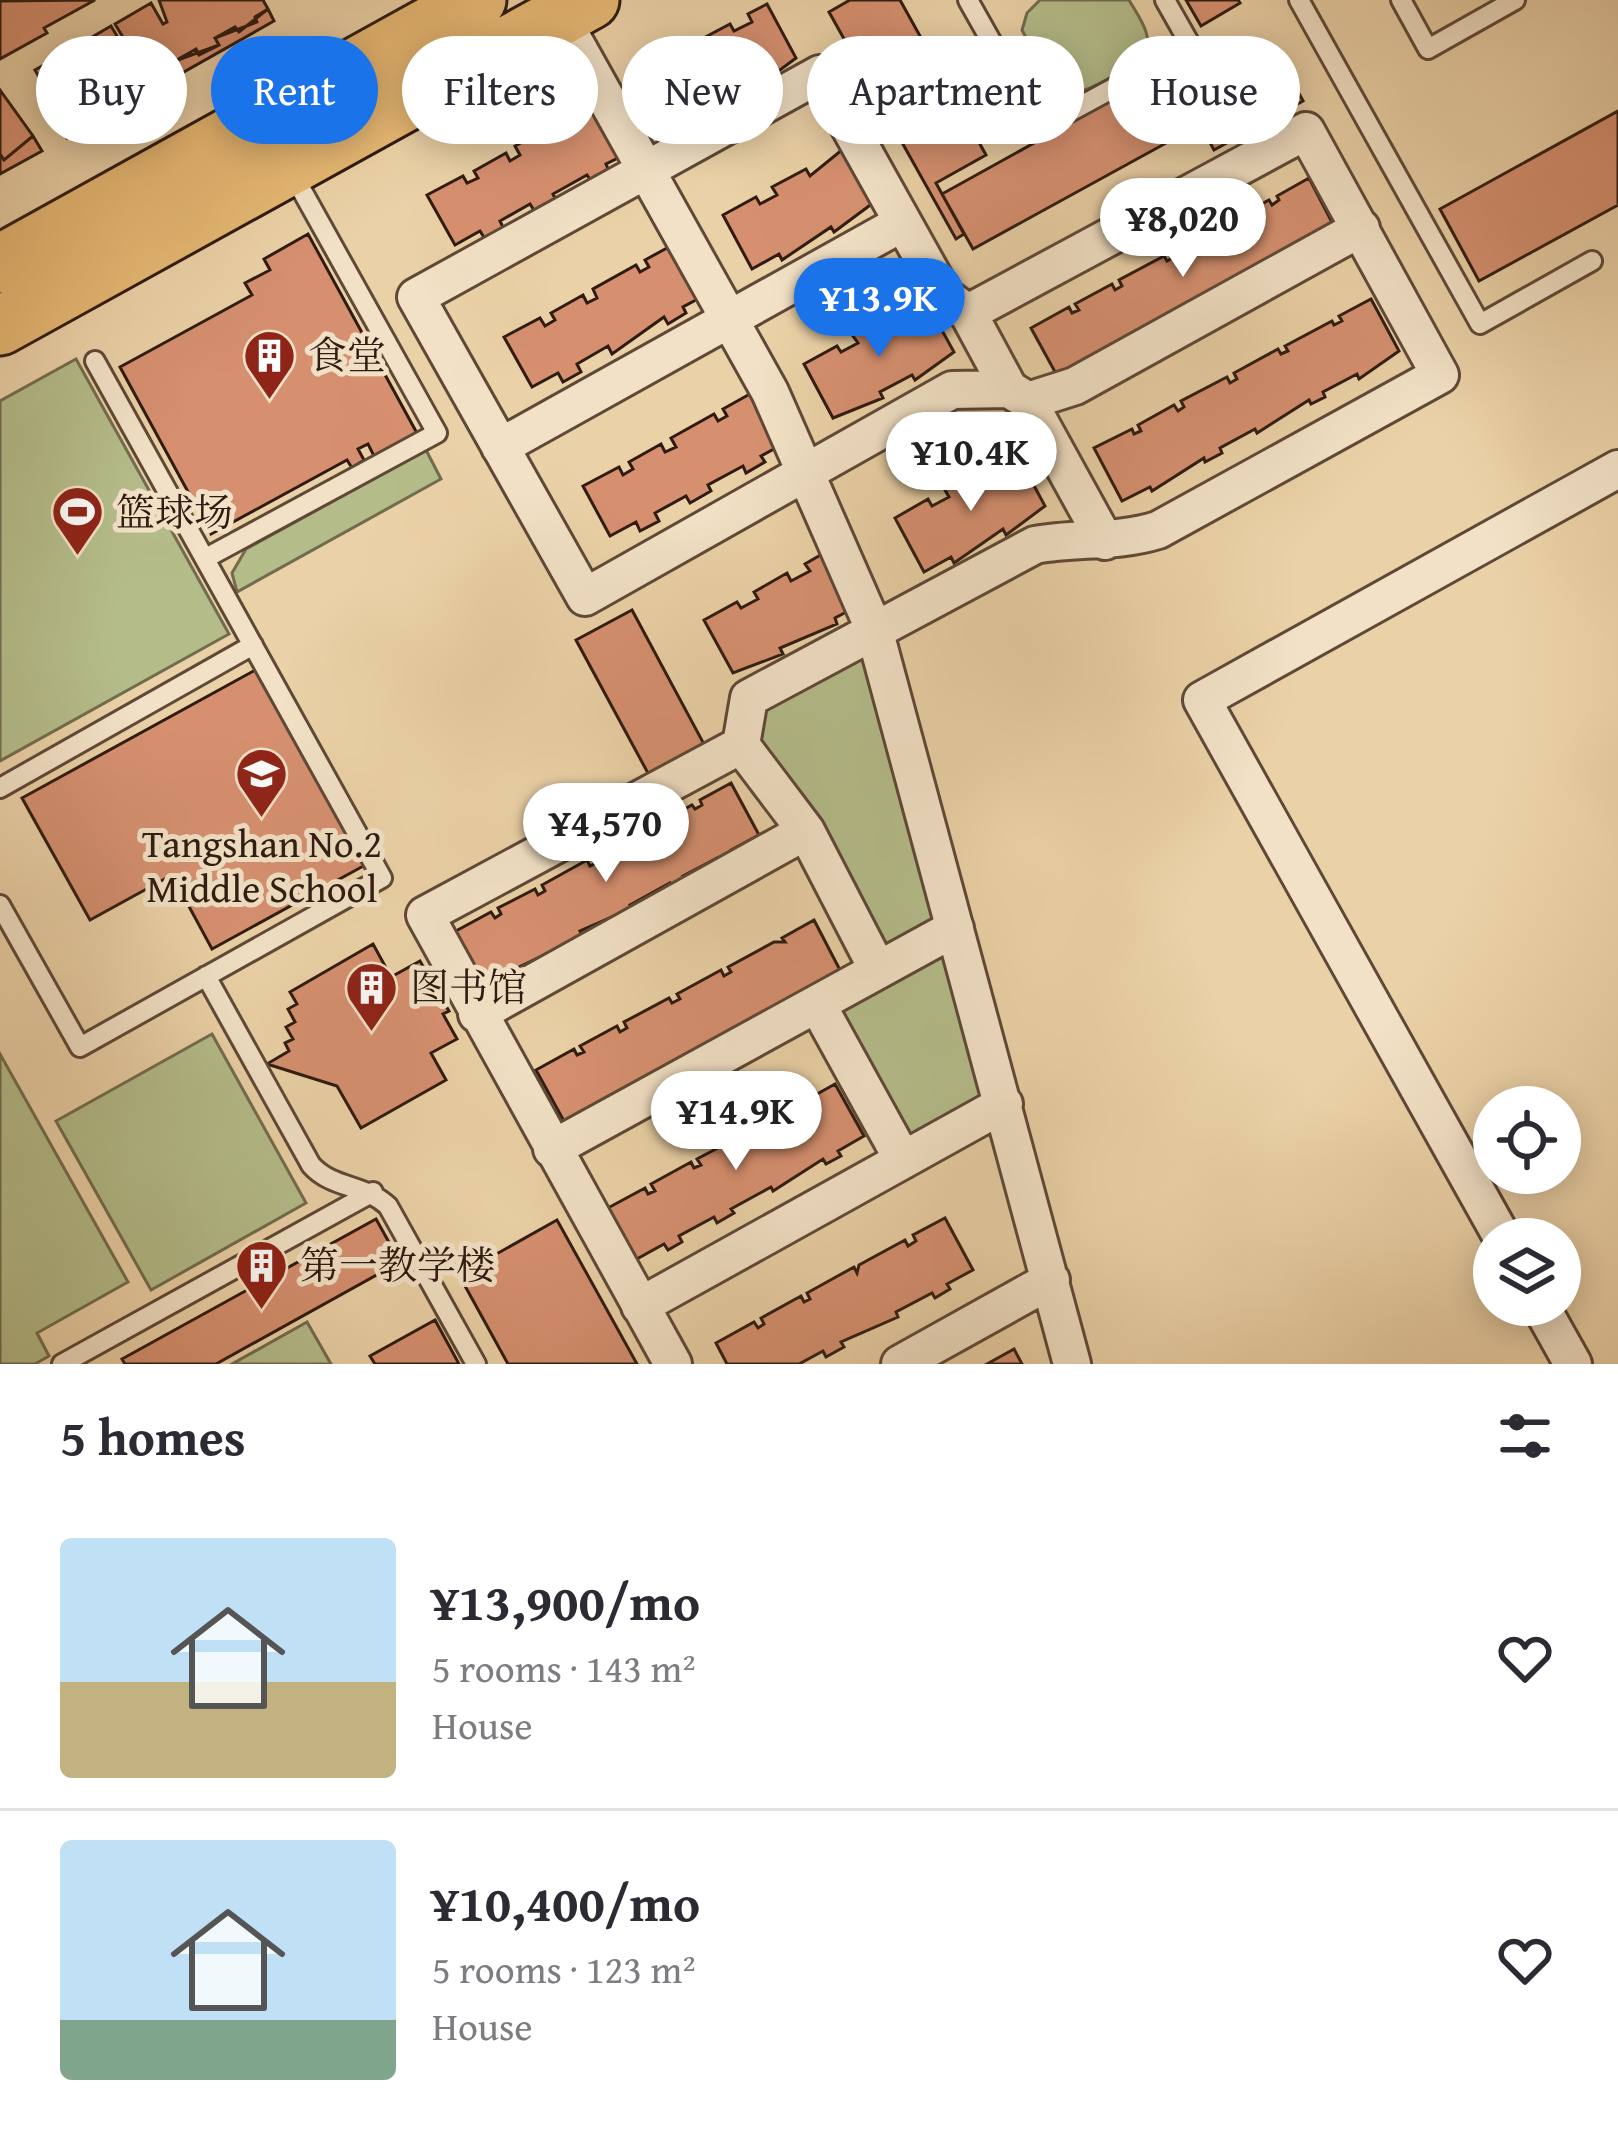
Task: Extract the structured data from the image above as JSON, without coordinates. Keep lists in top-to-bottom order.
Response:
{
  "places": {
    "building": ["食堂", "图书馆", "第一教学楼"],
    "sports": ["篮球场"],
    "school or university": ["Tangshan No.2 Middle School"]
  },
  "page": {
    "chip": [
      "Buy",
      "Rent",
      "Filters",
      "New",
      "Apartment",
      "House"
    ],
    "price": [
      "¥8,020",
      "¥13.9K",
      "¥10.4K",
      "¥4,570",
      "¥14.9K"
    ],
    "heading": "5 homes",
    "list": [
      {
        "name": "¥13,900/mo",
        "note": "5 rooms · 143 m² · House"
      },
      {
        "name": "¥10,400/mo",
        "note": "5 rooms · 123 m² · House"
      }
    ]
  }
}
